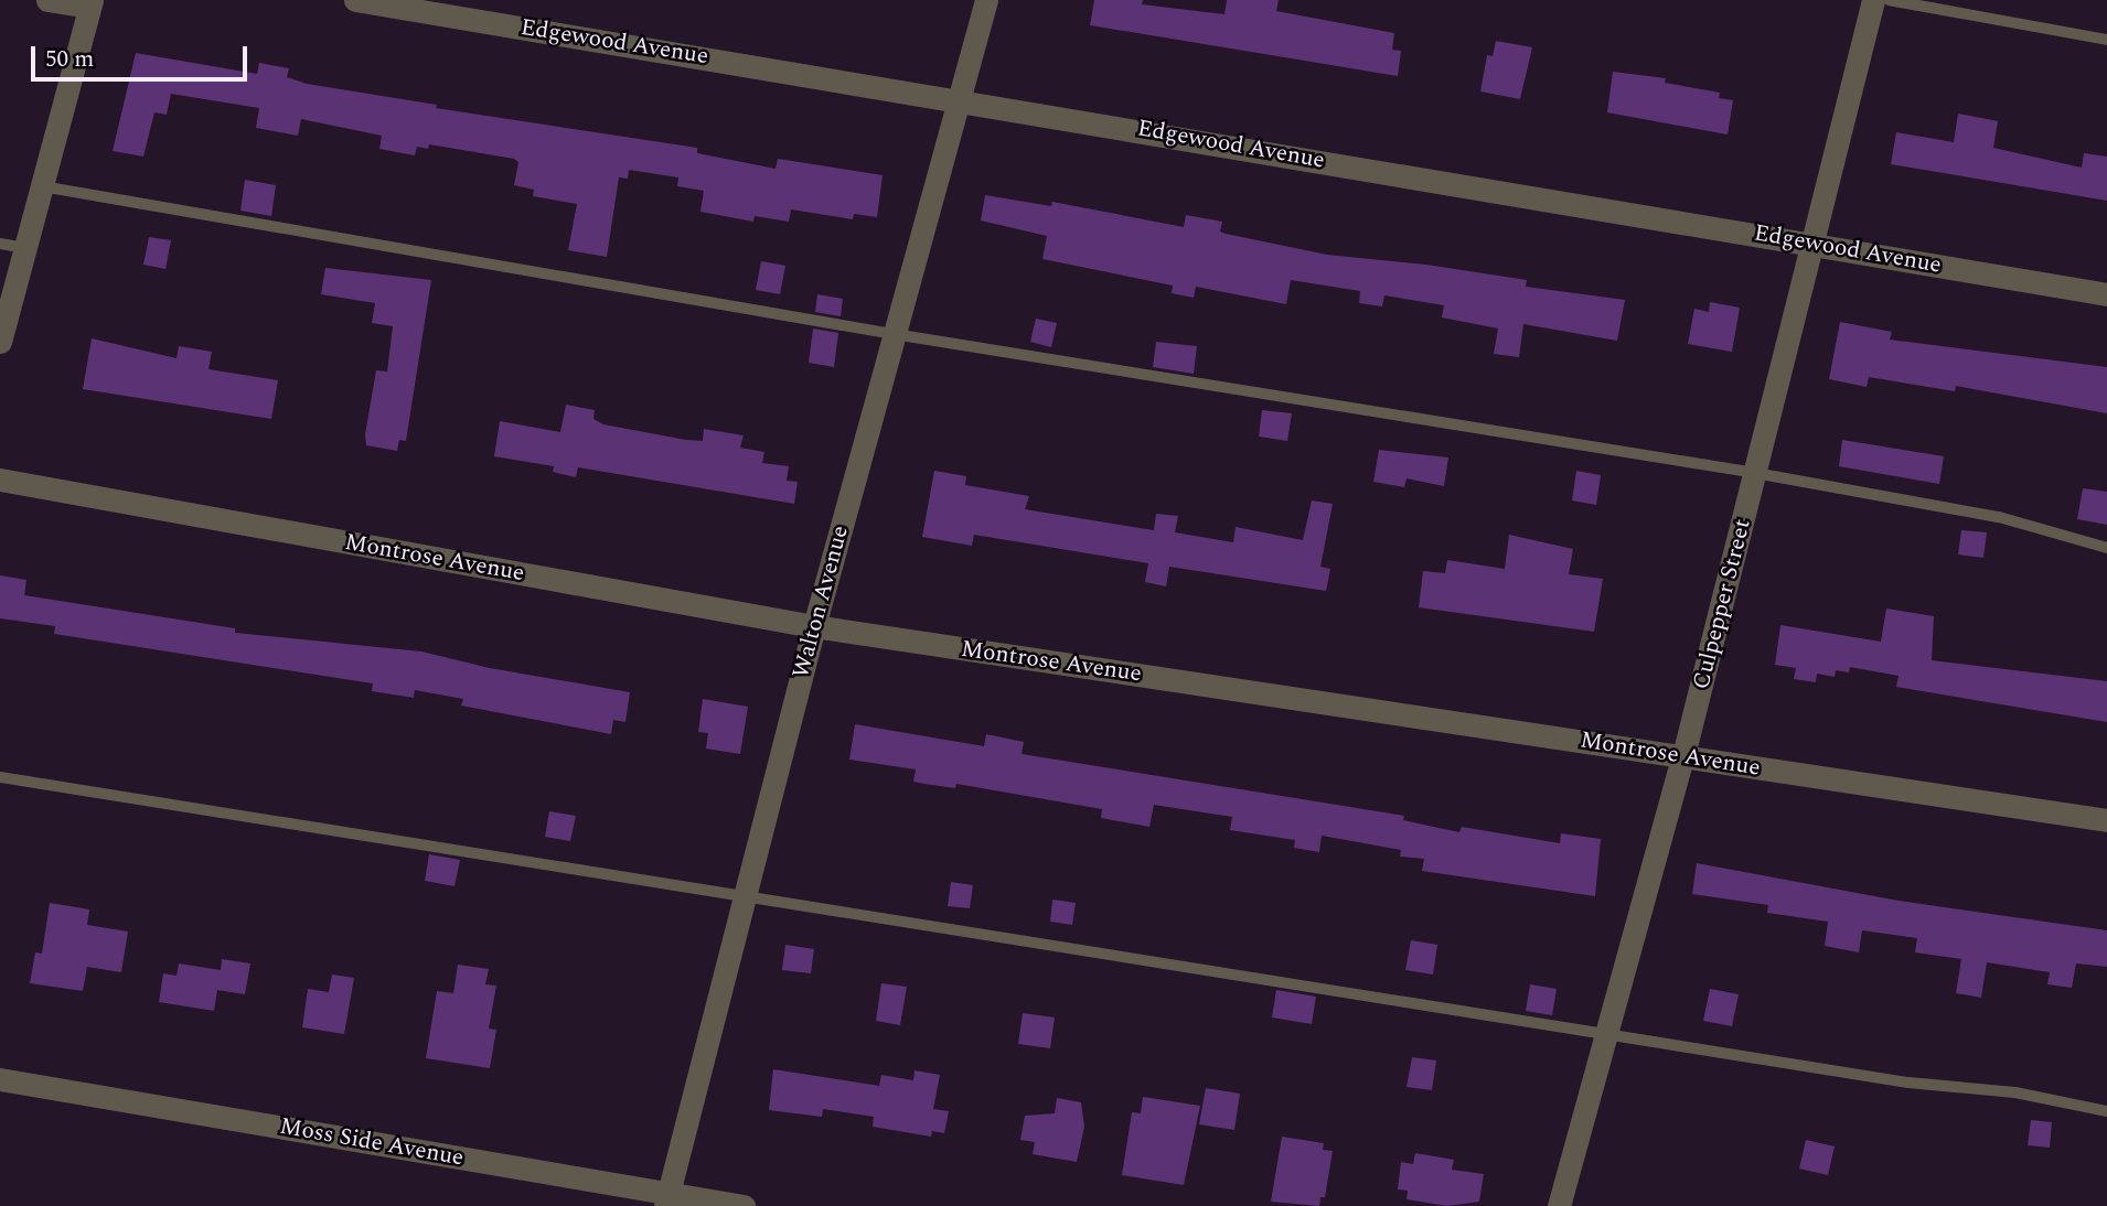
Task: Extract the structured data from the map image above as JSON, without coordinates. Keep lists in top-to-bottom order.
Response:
{
  "streets": {
    "street": [
      "Edgewood Avenue",
      "Montrose Avenue",
      "Walton Avenue",
      "Culpepper Street",
      "Moss Side Avenue"
    ]
  },
  "crossings": [
    ["Edgewood Avenue", "Walton Avenue"],
    ["Edgewood Avenue", "Culpepper Street"],
    ["Montrose Avenue", "Walton Avenue"],
    ["Montrose Avenue", "Culpepper Street"],
    ["Walton Avenue", "Moss Side Avenue"]
  ],
  "scale_bar": "50 m"
}
